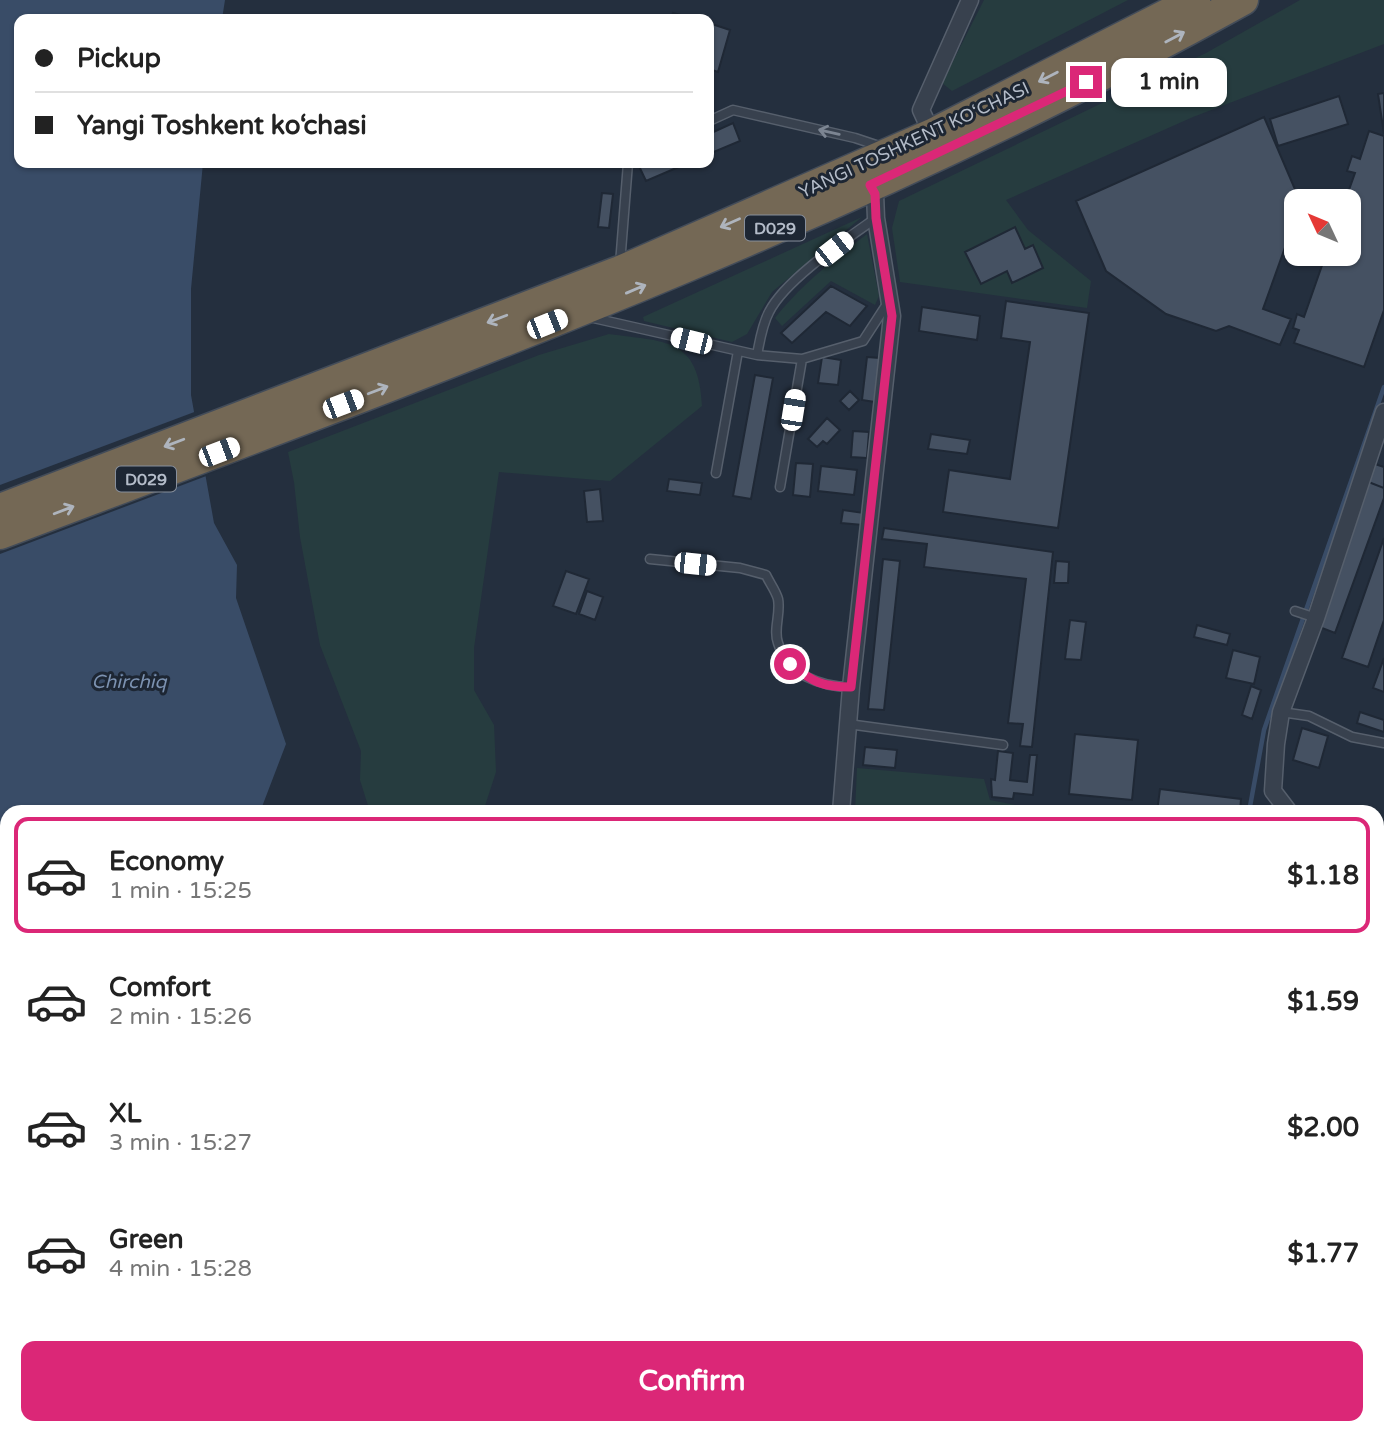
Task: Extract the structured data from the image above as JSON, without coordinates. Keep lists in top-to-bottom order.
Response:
{
  "streets": {
    "highway": ["YANGI TOSHKENT KO‘CHASI", "D029"]
  },
  "water": ["Chirchiq"],
  "north": "top left",
  "page": {
    "banner": ["Pickup", "Yangi Toshkent ko‘chasi"],
    "bubble": "1 min",
    "list": [
      {
        "name": "Economy",
        "note": "1 min · 15:25",
        "value": "$1.18"
      },
      {
        "name": "Comfort",
        "note": "2 min · 15:26",
        "value": "$1.59"
      },
      {
        "name": "XL",
        "note": "3 min · 15:27",
        "value": "$2.00"
      },
      {
        "name": "Green",
        "note": "4 min · 15:28",
        "value": "$1.77"
      }
    ],
    "buttons": "Confirm"
  }
}
